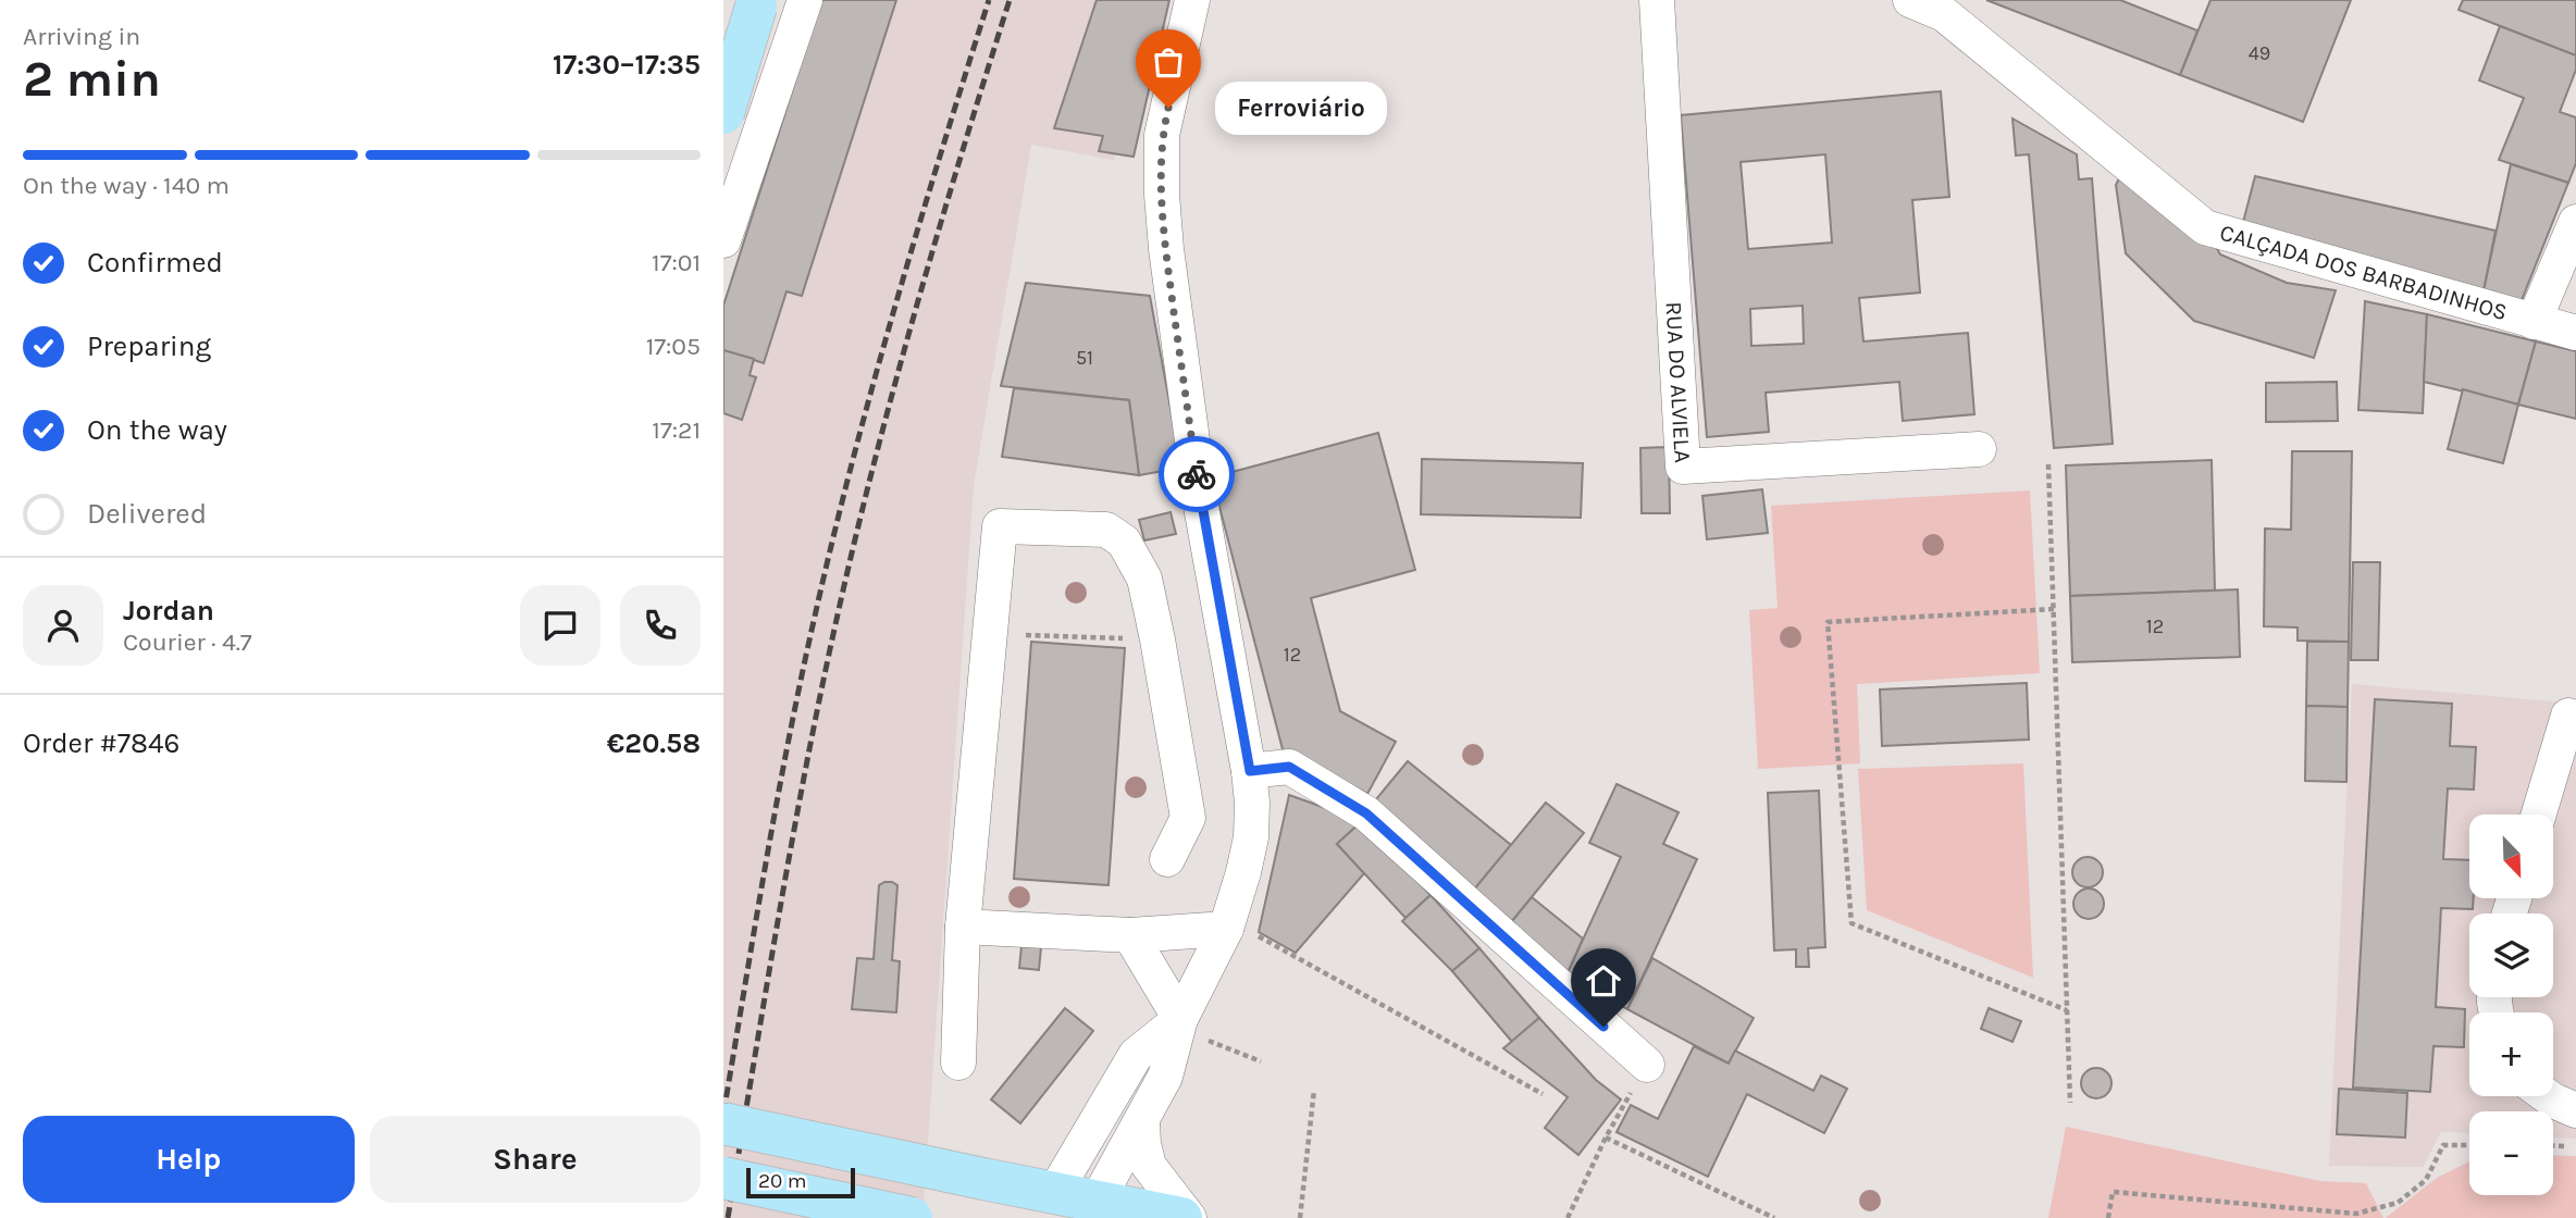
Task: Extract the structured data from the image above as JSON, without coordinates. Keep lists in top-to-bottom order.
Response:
{
  "streets": {
    "street": ["CALÇADA DOS BARBADINHOS", "RUA DO ALVIELA"]
  },
  "places": ["Ferroviário"],
  "house_numbers": [
    "49",
    "51",
    "12",
    "12"
  ],
  "scale_bar": "20 m",
  "north": "bottom right",
  "page": {
    "heading": ["2 min", "Arriving in", "17:30–17:35"],
    "panel": [
      "Jordan",
      "Courier · 4.7",
      "Order #7846",
      "€20.58"
    ],
    "bubble": "Ferroviário",
    "bar": "On the way · 140 m",
    "list": [
      ["Confirmed", "17:01"],
      ["Preparing", "17:05"],
      ["On the way", "17:21"],
      "Delivered"
    ],
    "map_buttons": ["+", "−"],
    "buttons": ["Help", "Share"],
    "scale": "20 m"
  }
}
